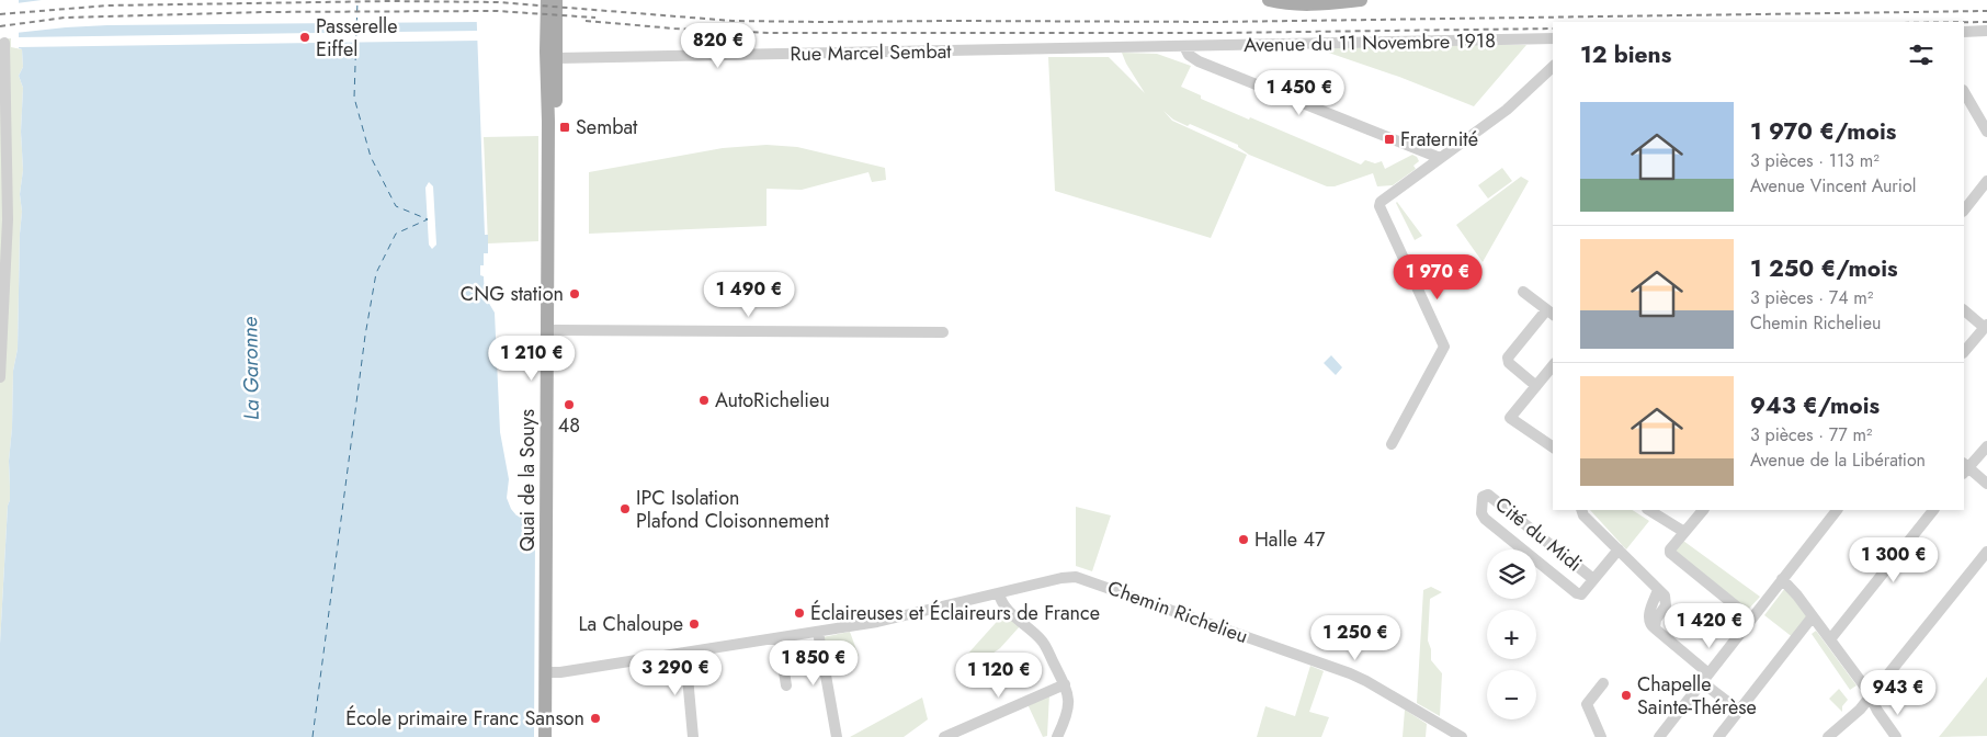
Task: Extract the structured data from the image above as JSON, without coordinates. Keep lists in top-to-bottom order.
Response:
{
  "streets": {
    "main road": ["Quai de la Souys"],
    "street": [
      "Avenue du 11 Novembre 1918",
      "Rue Marcel Sembat",
      "Cité du Midi",
      "Chemin Richelieu"
    ]
  },
  "crossings": [
    ["Avenue du 11 Novembre 1918", "Rue Marcel Sembat"],
    ["Rue Marcel Sembat", "Quai de la Souys"],
    ["Quai de la Souys", "Chemin Richelieu"]
  ],
  "water": ["La Garonne"],
  "places": {
    "other": [
      "Passerelle Eiffel",
      "CNG station",
      "AutoRichelieu",
      "48",
      "IPC Isolation Plafond Cloisonnement",
      "Halle 47",
      "Éclaireuses et Éclaireurs de France",
      "La Chaloupe",
      "Chapelle Sainte-Thérèse",
      "École primaire Franc Sanson"
    ],
    "transit": ["Sembat", "Fraternité"]
  },
  "page": {
    "heading": "12 biens",
    "price": [
      "820 €",
      "1 450 €",
      "1 970 €",
      "1 490 €",
      "1 210 €",
      "1 300 €",
      "1 420 €",
      "1 250 €",
      "1 850 €",
      "3 290 €",
      "1 120 €",
      "943 €"
    ],
    "list": [
      {
        "name": "1 970 €/mois",
        "note": "3 pièces · 113 m² · Avenue Vincent Auriol"
      },
      {
        "name": "1 250 €/mois",
        "note": "3 pièces · 74 m² · Chemin Richelieu"
      },
      {
        "name": "943 €/mois",
        "note": "3 pièces · 77 m² · Avenue de la Libération"
      }
    ],
    "map_buttons": ["+", "−"]
  }
}
